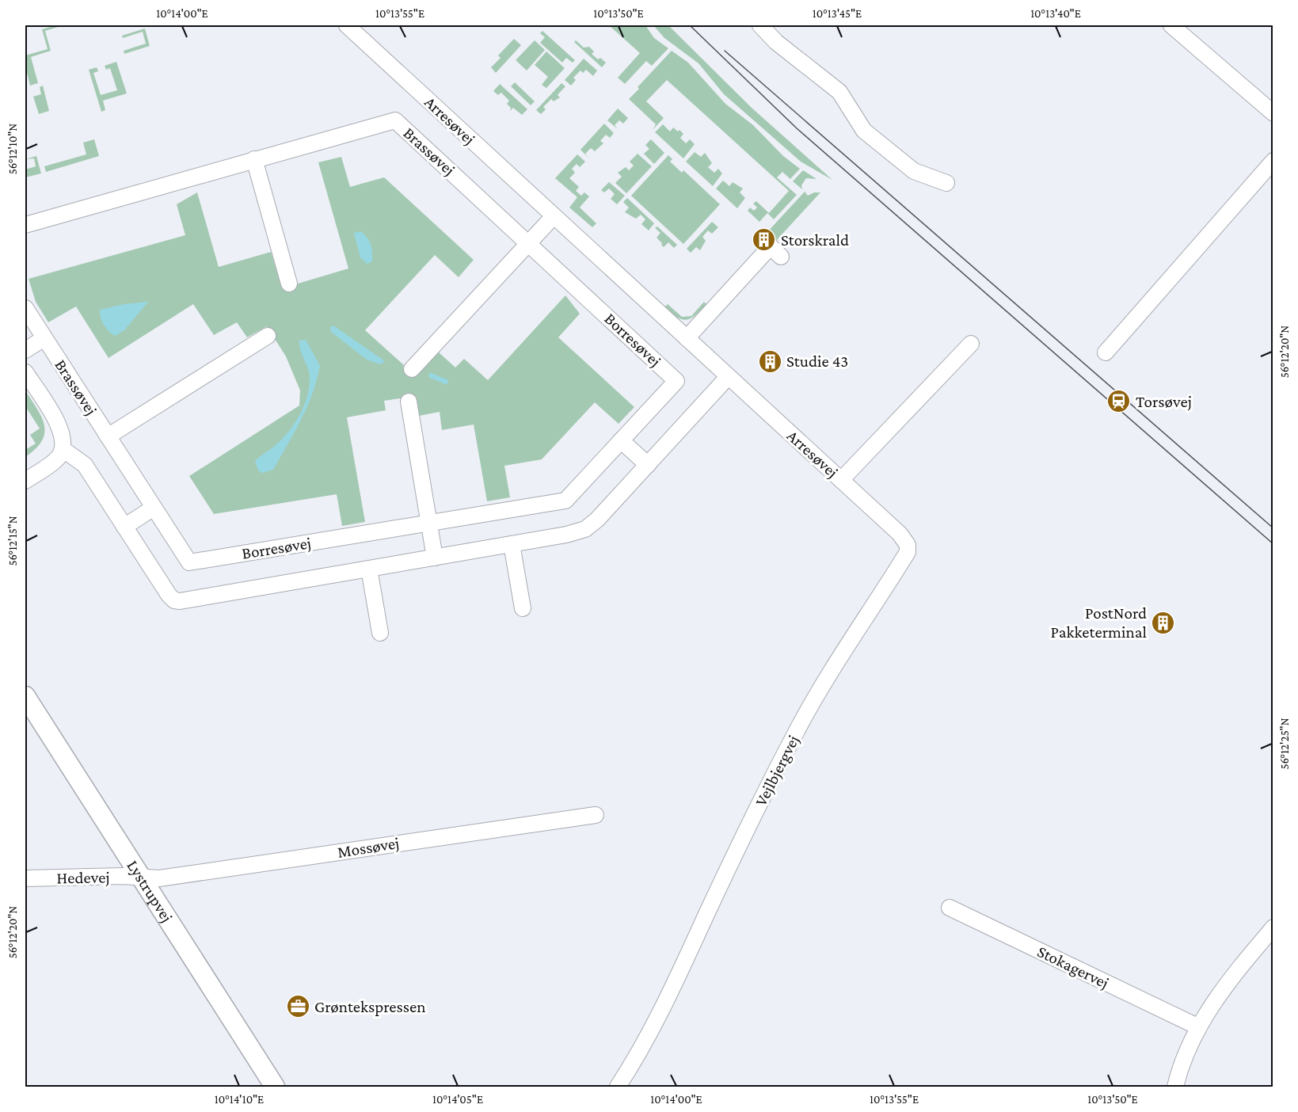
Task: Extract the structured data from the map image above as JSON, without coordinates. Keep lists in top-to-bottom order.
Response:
{
  "streets": {
    "street": [
      "Arresøvej",
      "Brassøvej",
      "Borresøvej",
      "Vejlbjergvej",
      "Mossøvej",
      "Hedevej",
      "Lystrupvej",
      "Stokagervej"
    ]
  },
  "crossings": [
    ["Arresøvej", "Vejlbjergvej"],
    ["Brassøvej", "Borresøvej"],
    ["Mossøvej", "Hedevej"],
    ["Mossøvej", "Lystrupvej"],
    ["Hedevej", "Lystrupvej"]
  ],
  "places": {
    "building": ["Storskrald", "Studie 43", "PostNord Pakketerminal"],
    "station": ["Torsøvej"],
    "office": ["Grøntekspressen"]
  },
  "coordinates": [
    "10°14'00\"E",
    "10°13'55\"E",
    "10°13'50\"E",
    "10°13'45\"E",
    "10°13'40\"E",
    "56°12'10\"N",
    "56°12'20\"N",
    "56°12'15\"N",
    "56°12'25\"N",
    "10°14'10\"E",
    "10°14'05\"E"
  ]
}
